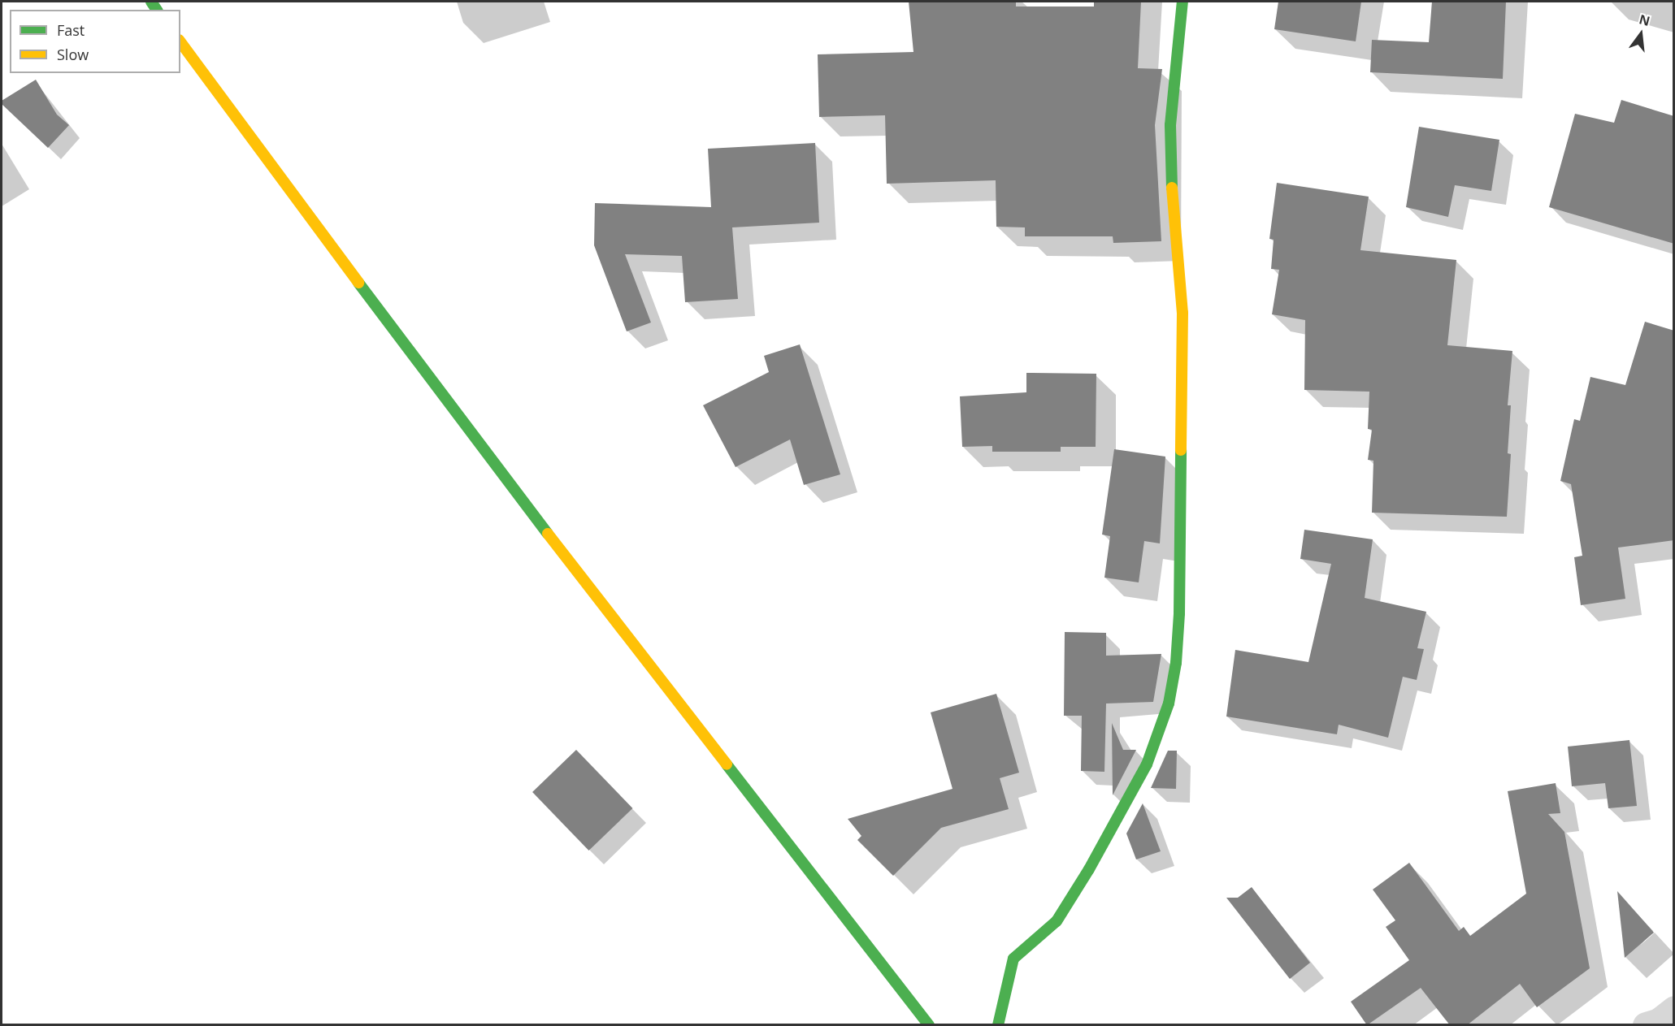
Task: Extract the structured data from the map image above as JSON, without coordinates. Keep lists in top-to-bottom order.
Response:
{
  "legend": ["Fast", "Slow"],
  "north": "top"
}
